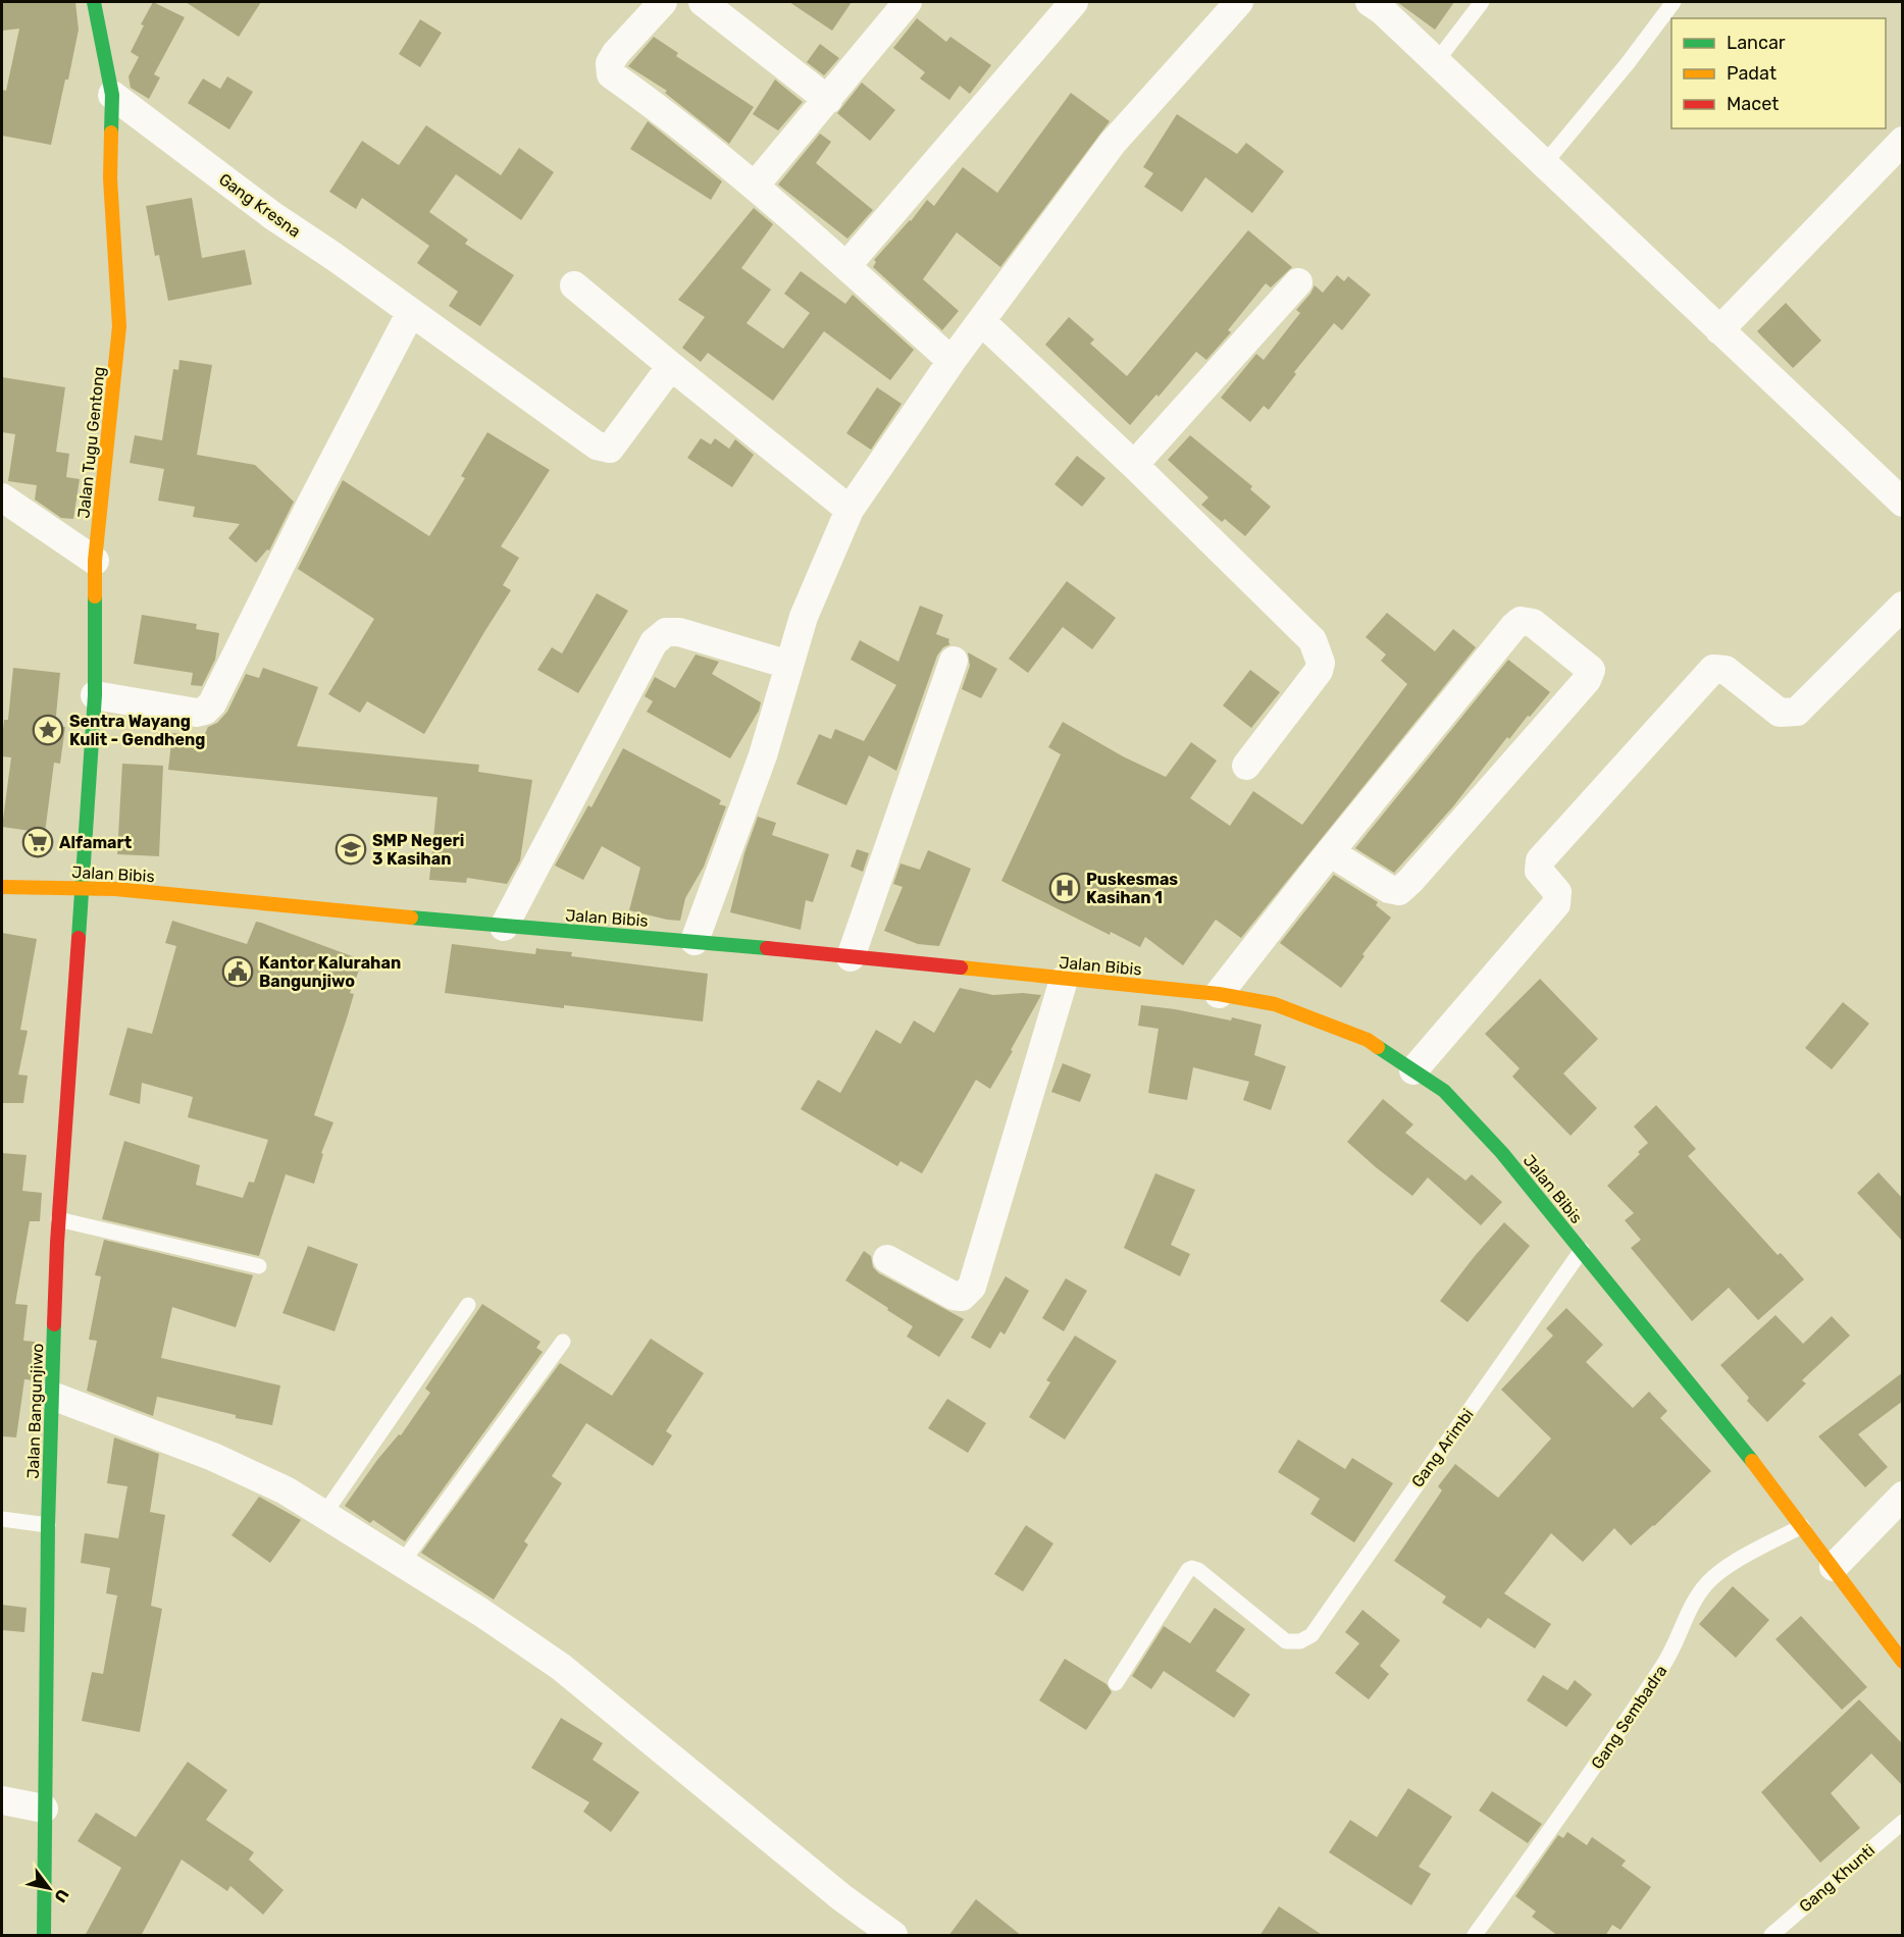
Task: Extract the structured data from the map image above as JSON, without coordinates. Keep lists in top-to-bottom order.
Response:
{
  "streets": {
    "main road": ["Jalan Tugu Gentong", "Jalan Bibis", "Jalan Bangunjiwo"],
    "street": ["Gang Kresna"],
    "lane": ["Gang Arimbi", "Gang Sembadra", "Gang Khunti"]
  },
  "crossings": [
    ["Gang Kresna", "Jalan Tugu Gentong"],
    ["Jalan Tugu Gentong", "Jalan Bibis"],
    ["Jalan Tugu Gentong", "Jalan Bangunjiwo"],
    ["Jalan Bibis", "Jalan Bangunjiwo"],
    ["Jalan Bibis", "Gang Arimbi"],
    ["Jalan Bibis", "Gang Sembadra"]
  ],
  "places": {
    "place": ["Sentra Wayang Kulit - Gendheng"],
    "supermarket": ["Alfamart"],
    "school or university": ["SMP Negeri 3 Kasihan"],
    "hospital": ["Puskesmas Kasihan 1"],
    "public building": ["Kantor Kalurahan Bangunjiwo"]
  },
  "legend": ["Lancar", "Padat", "Macet"],
  "north": "bottom right"
}
